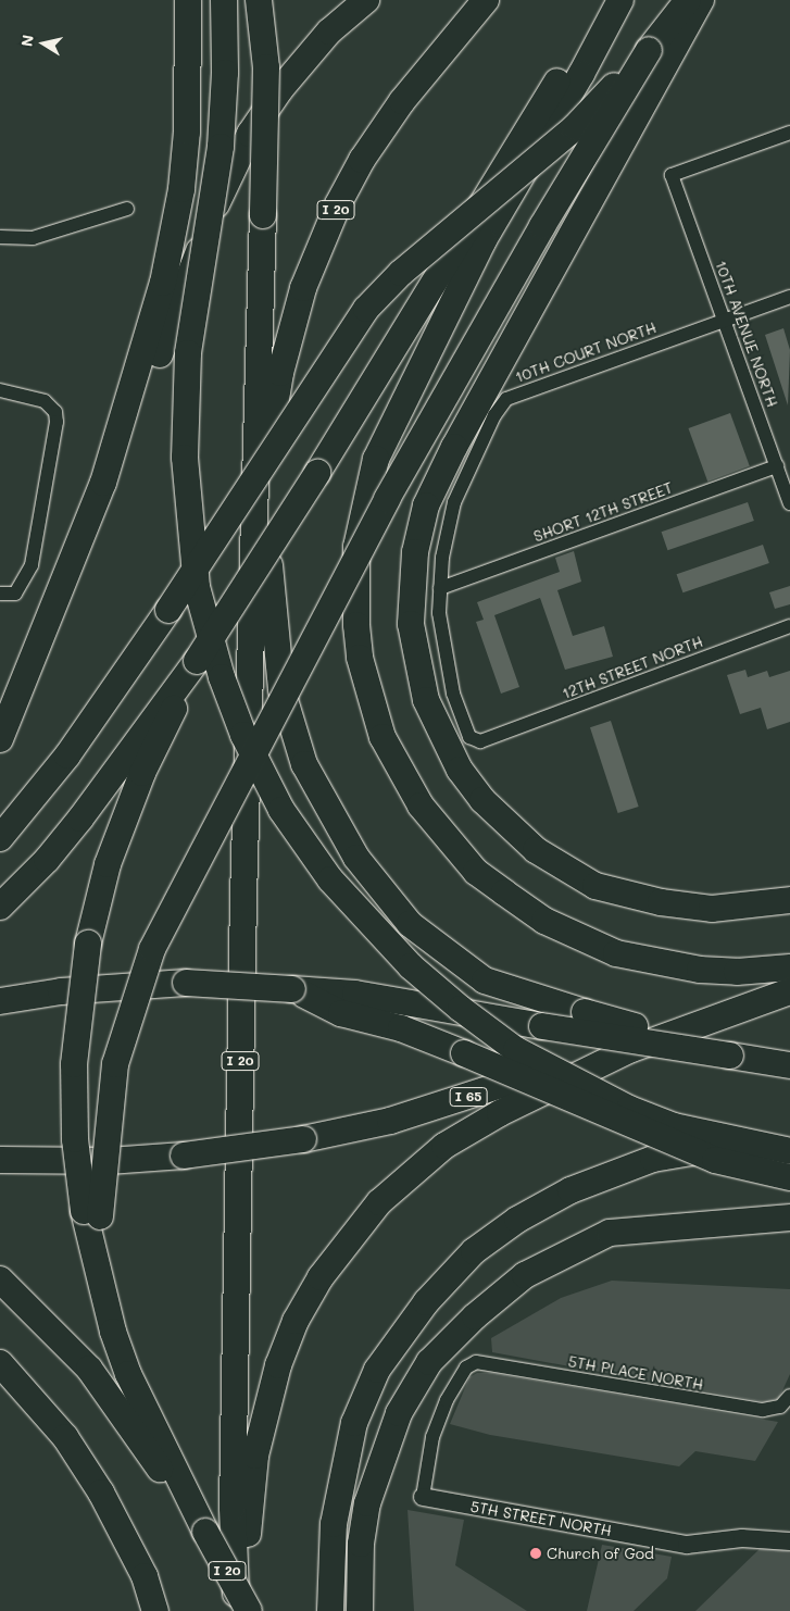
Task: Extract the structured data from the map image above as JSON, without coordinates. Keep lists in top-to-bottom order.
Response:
{
  "streets": {
    "highway": ["I 20", "I 65"],
    "street": [
      "10TH AVENUE NORTH",
      "10TH COURT NORTH",
      "SHORT 12TH STREET",
      "12TH STREET NORTH",
      "5TH PLACE NORTH",
      "5TH STREET NORTH"
    ]
  },
  "crossings": [
    ["10TH AVENUE NORTH", "10TH COURT NORTH"],
    ["10TH AVENUE NORTH", "SHORT 12TH STREET"],
    ["10TH COURT NORTH", "SHORT 12TH STREET"],
    ["10TH COURT NORTH", "12TH STREET NORTH"],
    ["5TH PLACE NORTH", "5TH STREET NORTH"]
  ],
  "places": ["Church of God"],
  "north": "left"
}
